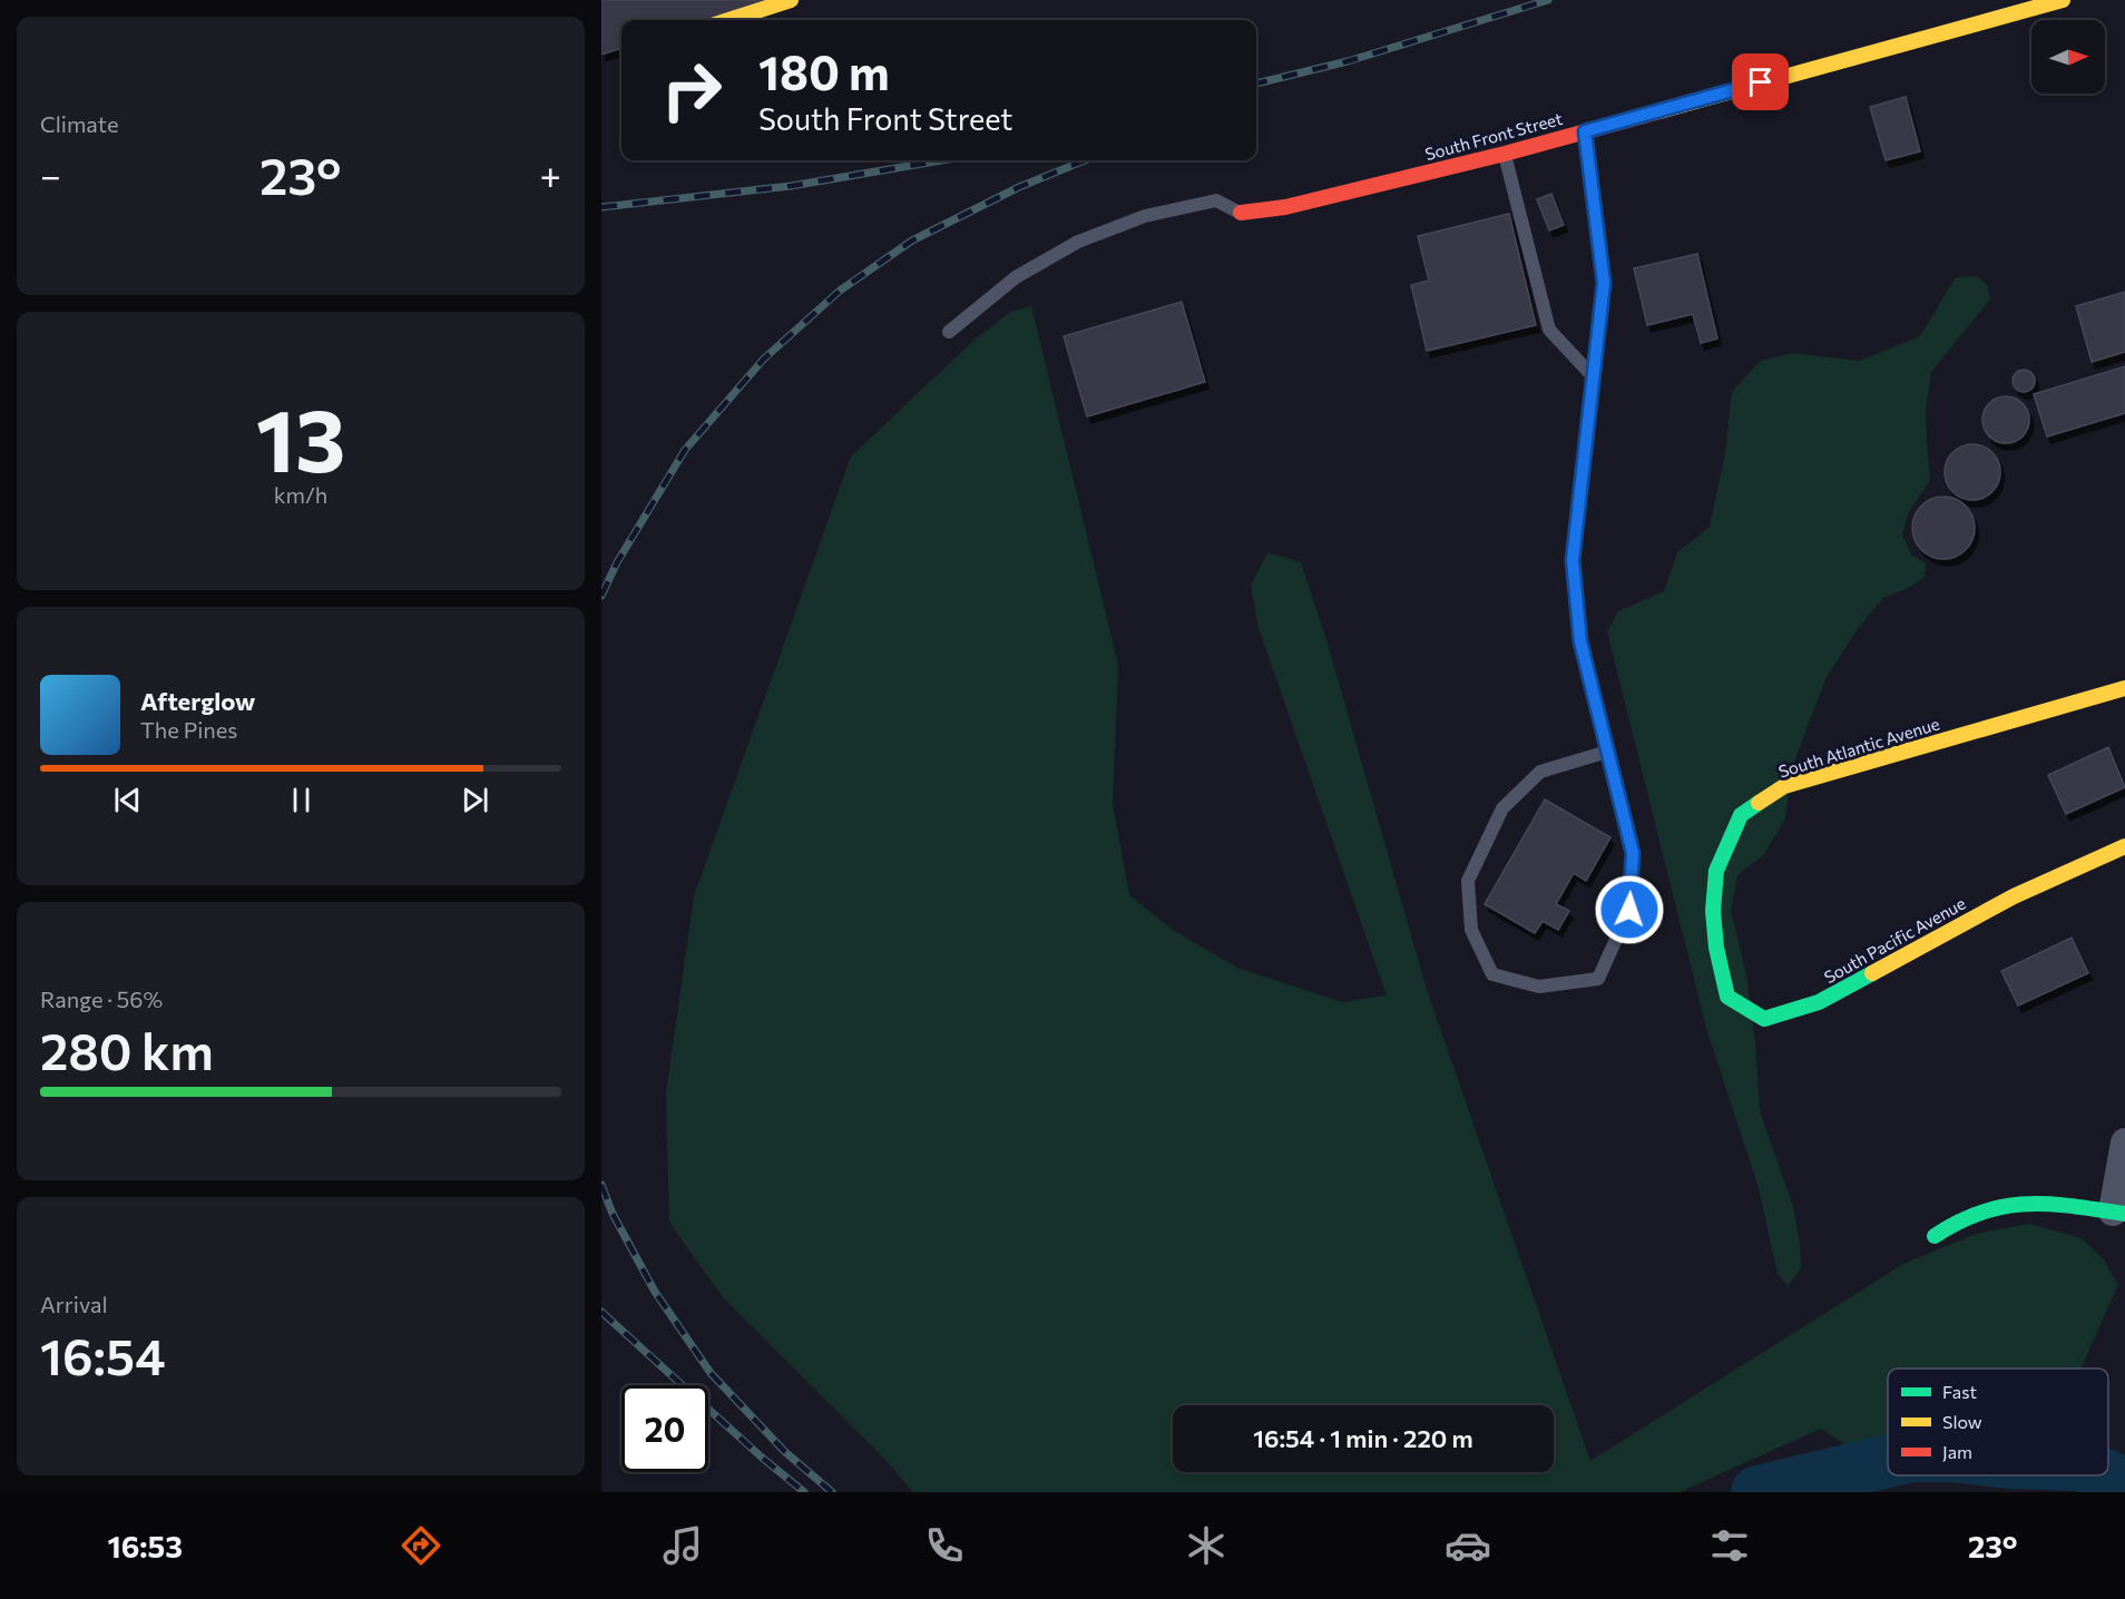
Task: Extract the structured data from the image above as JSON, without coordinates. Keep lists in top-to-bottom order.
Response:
{
  "streets": {
    "street": ["South Front Street", "South Atlantic Avenue", "South Pacific Avenue"]
  },
  "crossings": [
    ["South Atlantic Avenue", "South Pacific Avenue"]
  ],
  "legend": ["Fast", "Slow", "Jam"],
  "north": "right",
  "page": {
    "tile": [
      "Climate",
      ["13", "km/h"],
      ["Range · 56%", "280 km"],
      ["Arrival", "16:54"]
    ],
    "turn": ["180 m", "South Front Street"],
    "heat": ["−", "23°", "+"],
    "song": ["Afterglow", "The Pines"],
    "limit": "20",
    "trip": "16:54 · 1 min · 220 m",
    "tabs": ["16:53", "23°"]
  }
}
